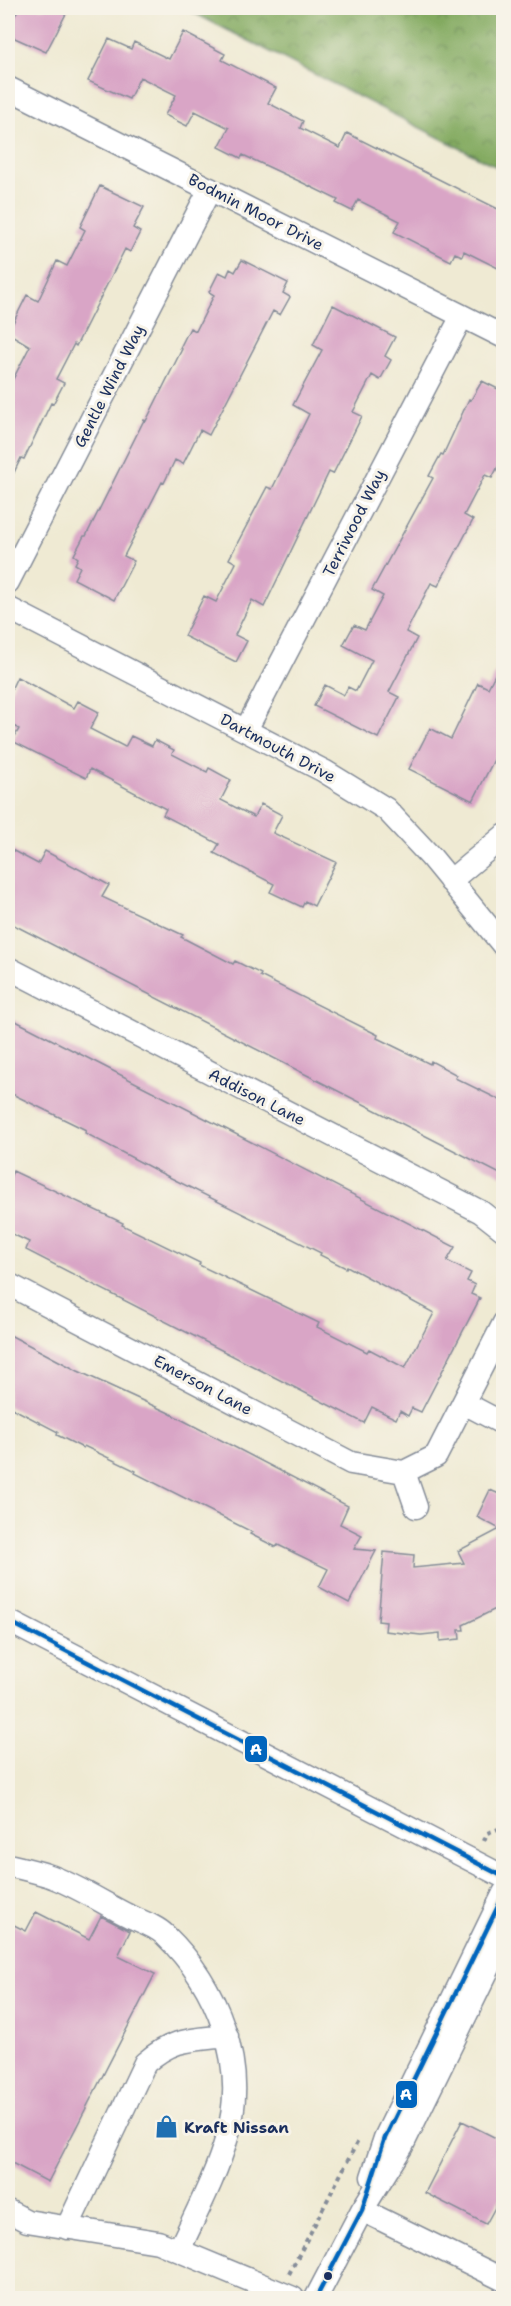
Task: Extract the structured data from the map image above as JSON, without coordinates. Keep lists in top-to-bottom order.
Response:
{
  "streets": {
    "street": [
      "Bodmin Moor Drive",
      "Gentle Wind Way",
      "Terriwood Way",
      "Dartmouth Drive",
      "Addison Lane",
      "Emerson Lane"
    ]
  },
  "crossings": [
    ["Bodmin Moor Drive", "Gentle Wind Way"],
    ["Bodmin Moor Drive", "Terriwood Way"],
    ["Terriwood Way", "Dartmouth Drive"]
  ],
  "places": {
    "shop": ["Kraft Nissan"]
  },
  "lines": ["transit line A"]
}
